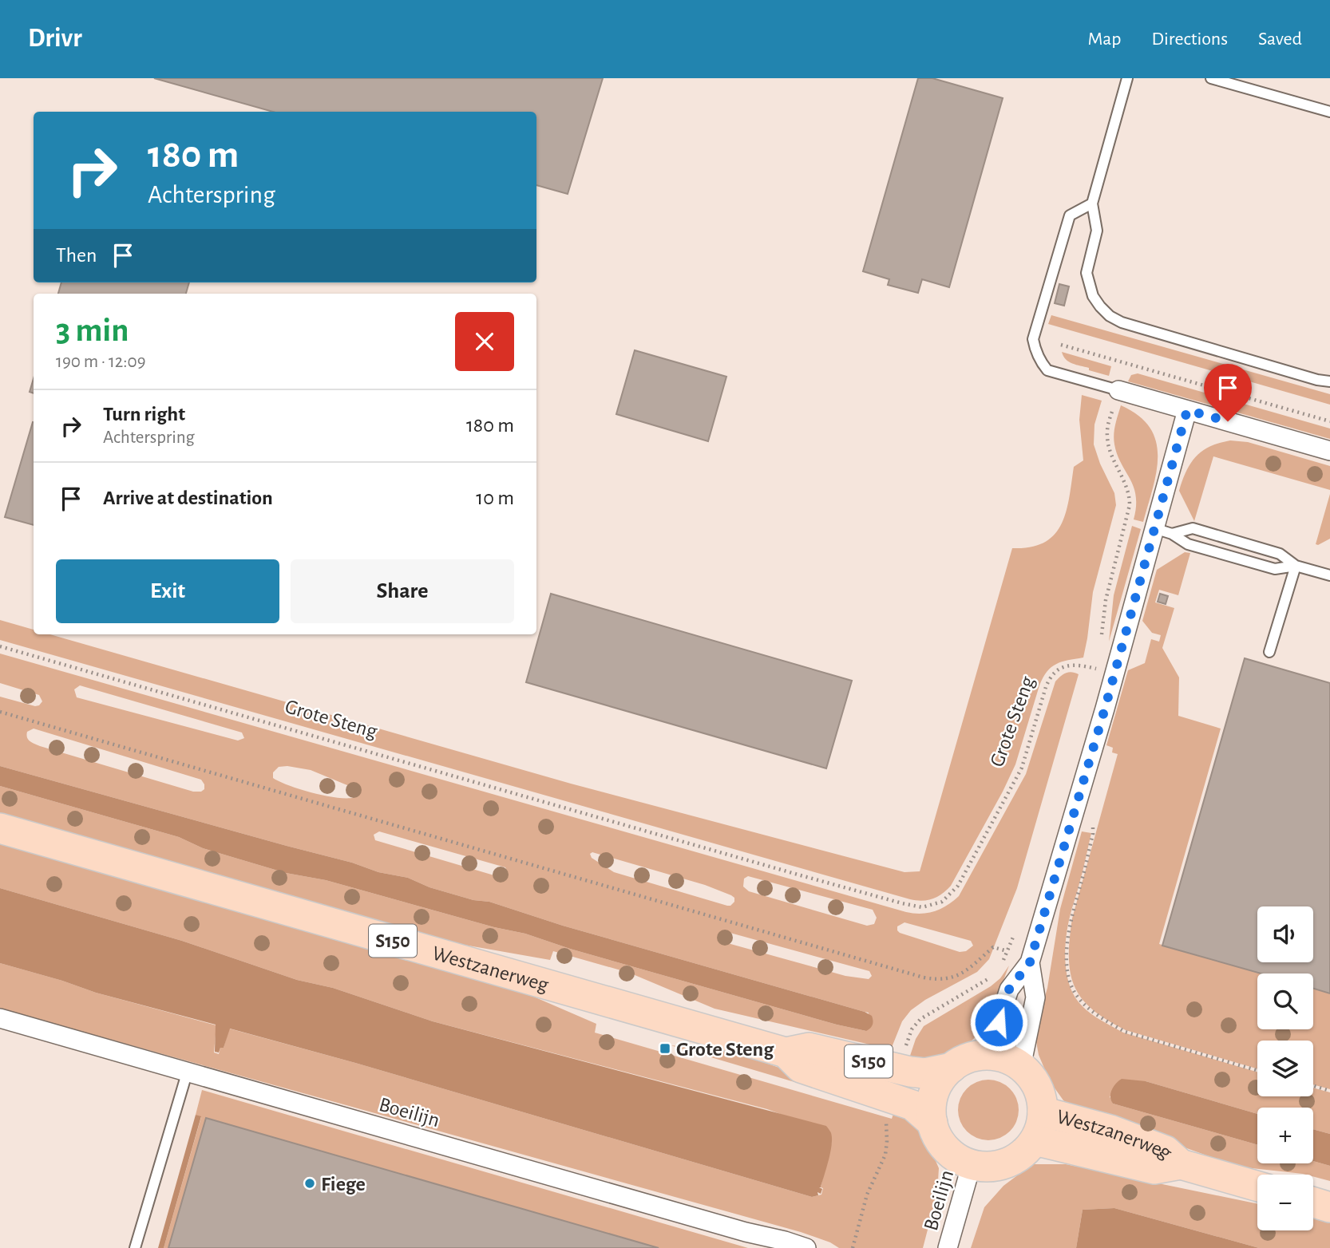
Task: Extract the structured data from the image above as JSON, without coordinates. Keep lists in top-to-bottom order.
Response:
{
  "streets": {
    "main road": ["S150", "Westzanerweg"],
    "street": ["Boeilijn"],
    "path": ["Grote Steng"]
  },
  "crossings": [
    ["S150", "Westzanerweg"],
    ["S150", "Boeilijn"],
    ["Westzanerweg", "Boeilijn"]
  ],
  "places": {
    "transit": ["Grote Steng"],
    "other": ["Fiege"]
  },
  "page": {
    "header": "Drivr",
    "nav": ["Map", "Directions", "Saved"],
    "turn": ["180 m", "Achterspring"],
    "then": "Then",
    "heading": ["3 min", "190 m · 12:09"],
    "list": [
      {
        "name": "Turn right",
        "note": "Achterspring",
        "value": "180 m"
      },
      {
        "name": "Arrive at destination",
        "value": "10 m"
      }
    ],
    "buttons": ["Exit", "Share"],
    "map_buttons": ["+", "−"]
  }
}
